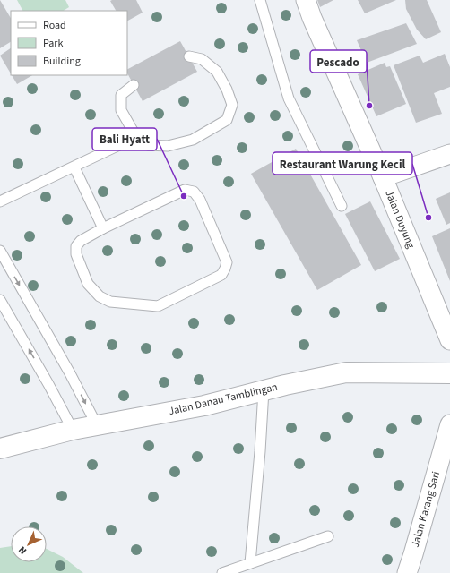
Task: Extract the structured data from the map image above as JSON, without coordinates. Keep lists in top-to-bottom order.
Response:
{
  "streets": {
    "street": ["Jalan Duyung", "Jalan Danau Tamblingan", "Jalan Karang Sari"]
  },
  "places": ["Pescado", "Bali Hyatt", "Restaurant Warung Kecil"],
  "legend": ["Road", "Park", "Building"],
  "north": "bottom left"
}
